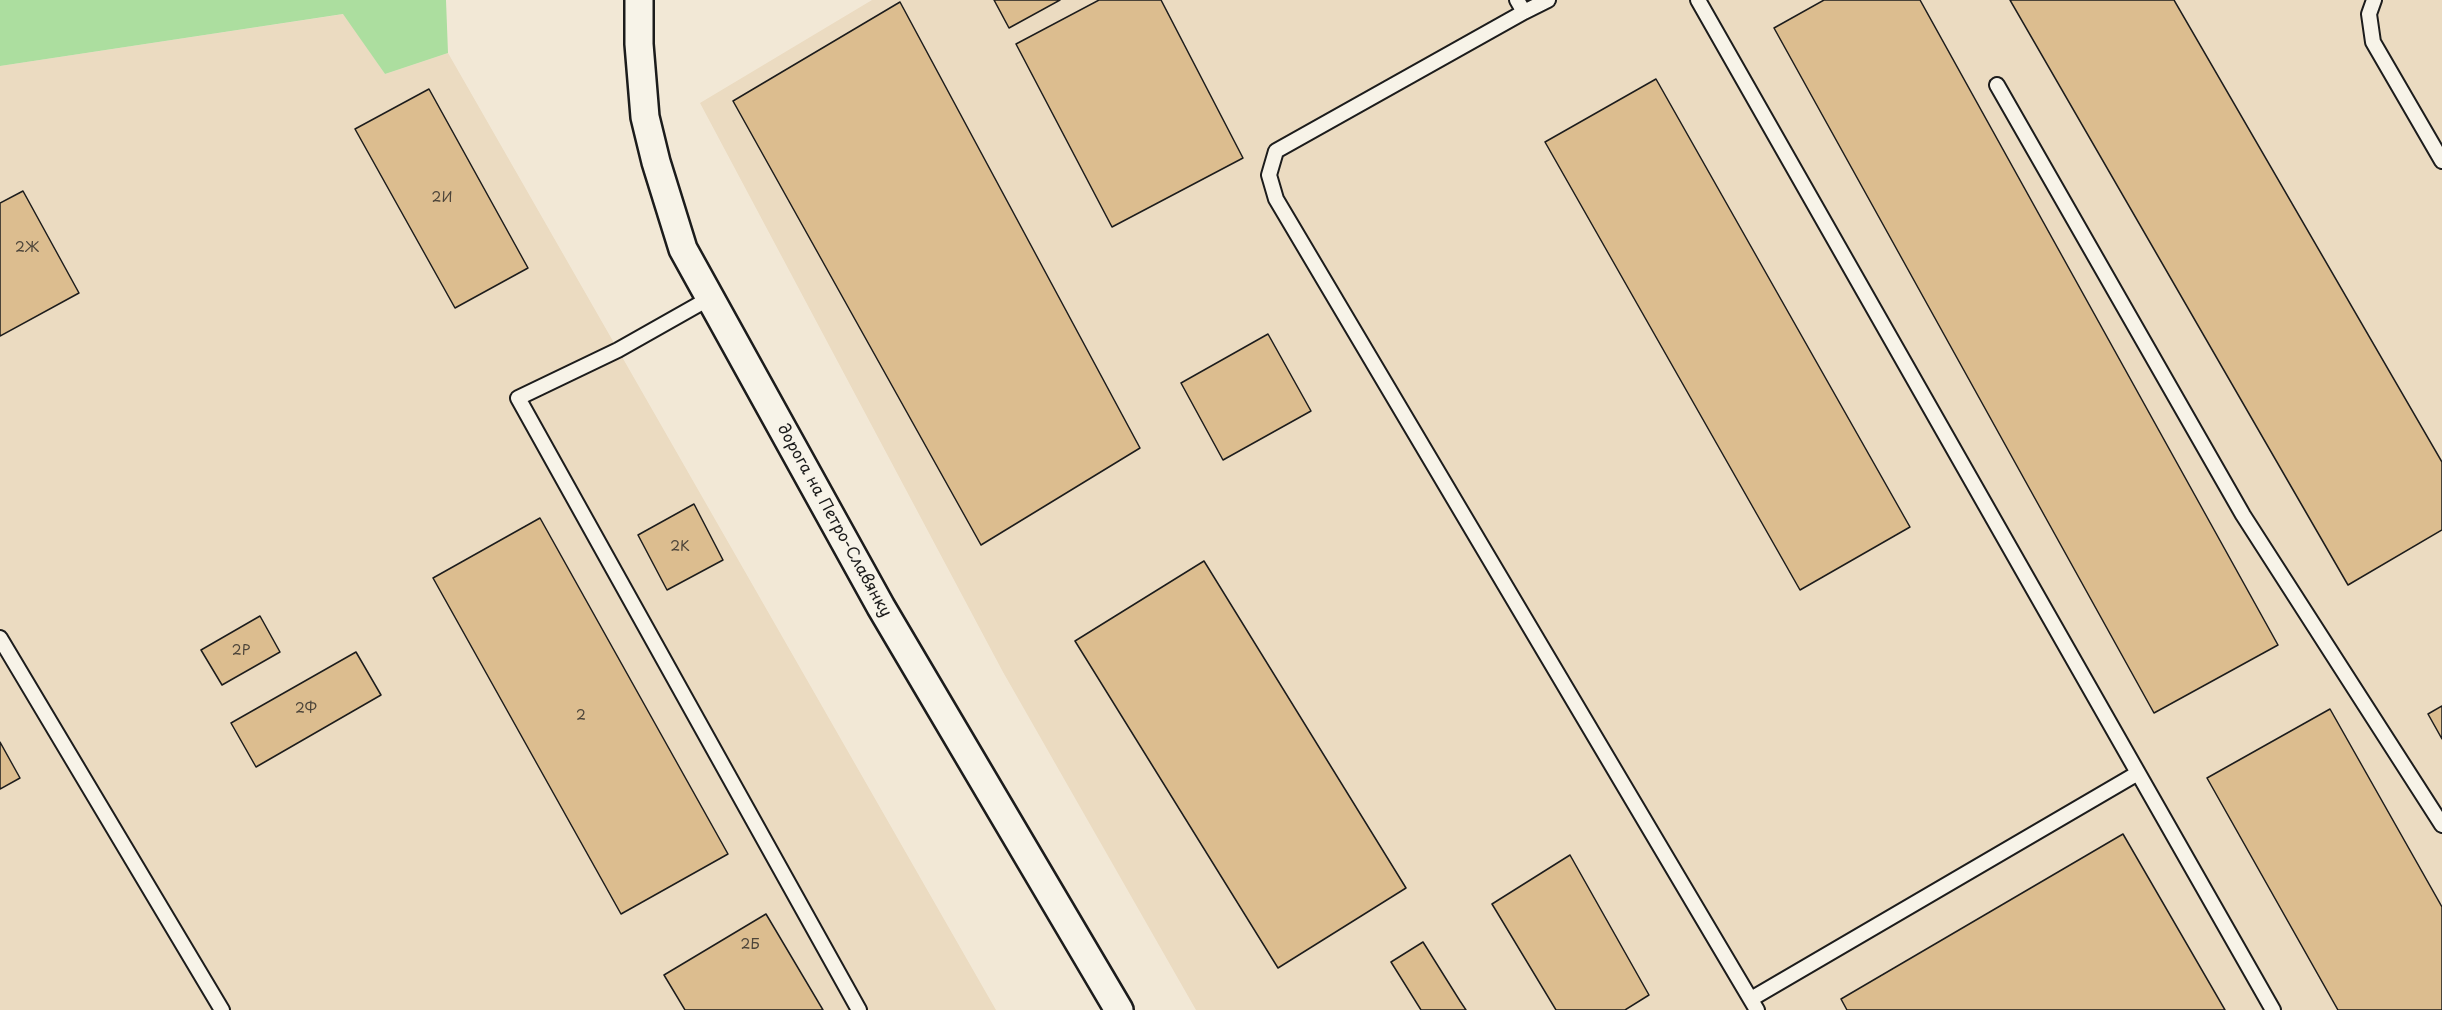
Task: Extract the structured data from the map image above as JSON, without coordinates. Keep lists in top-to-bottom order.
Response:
{
  "streets": {
    "street": ["дорога на Петро-Славянку"]
  },
  "house_numbers": [
    "2И",
    "2Ж",
    "2К",
    "2Р",
    "2Ф",
    "2",
    "2Б"
  ]
}
